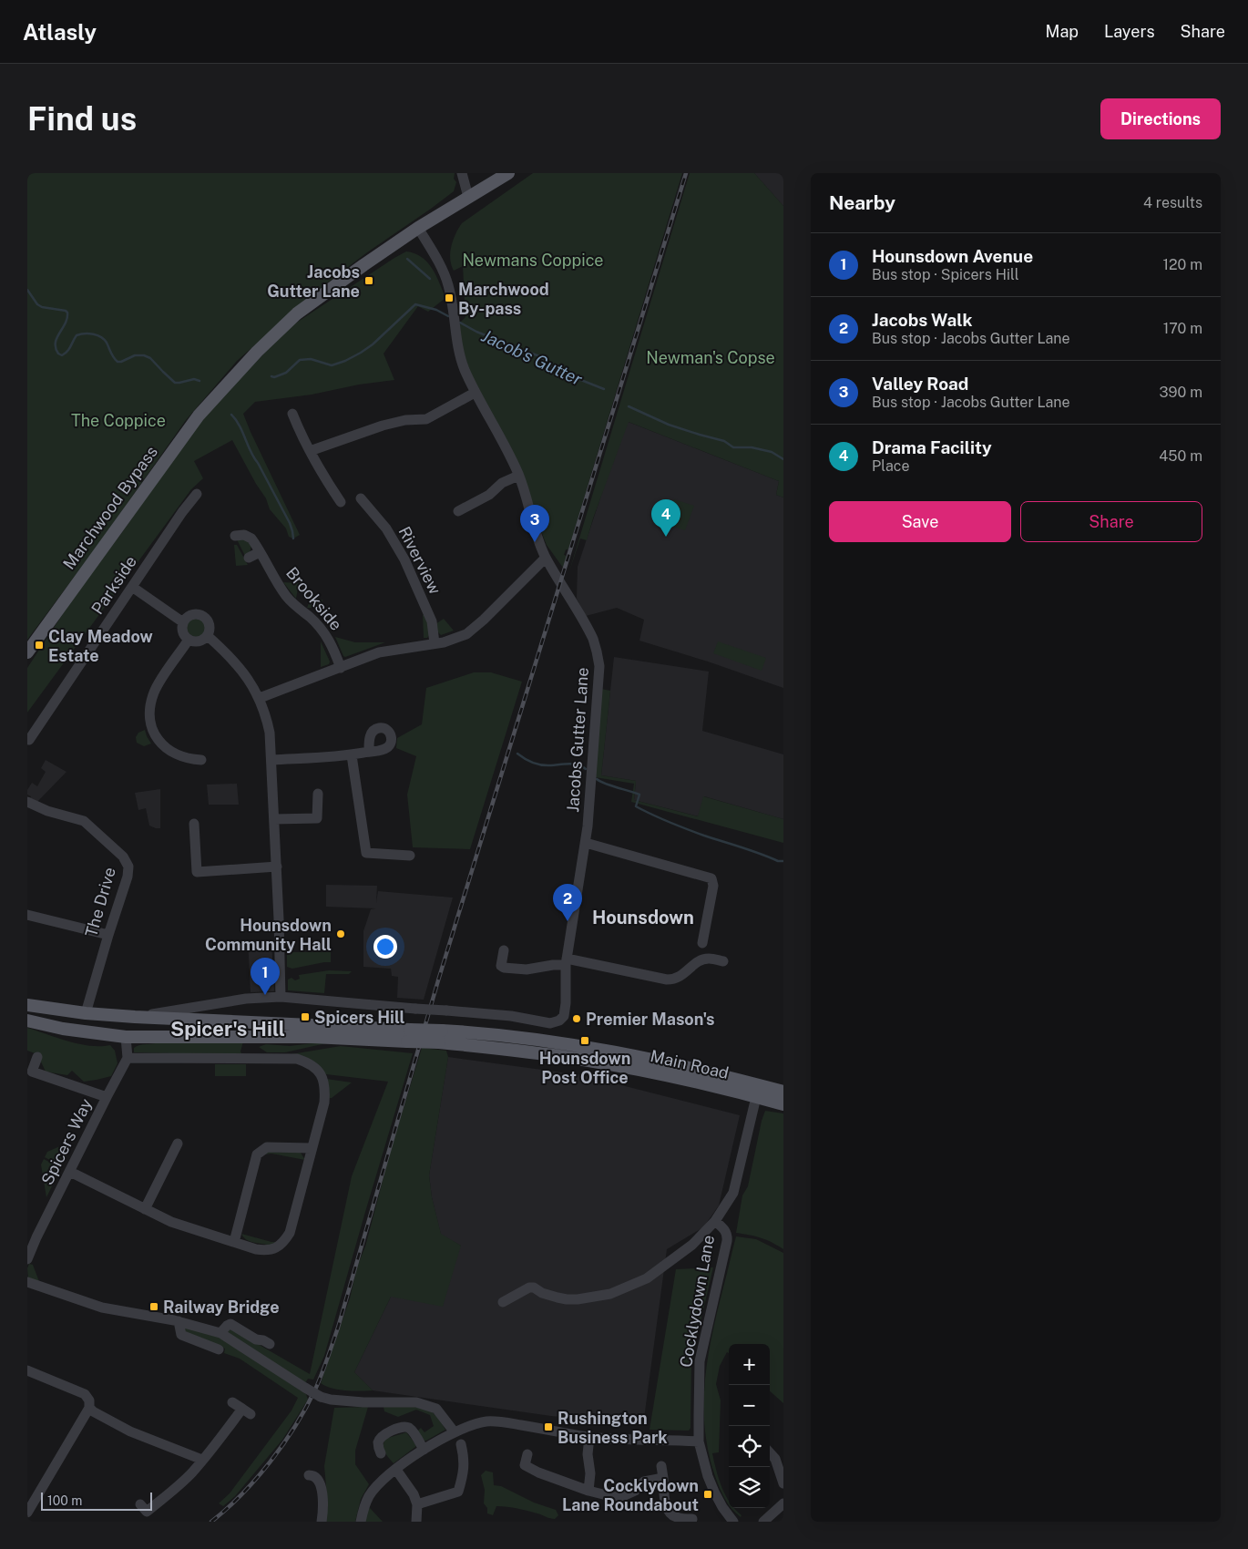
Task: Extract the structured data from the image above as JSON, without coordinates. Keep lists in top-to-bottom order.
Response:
{
  "streets": {
    "main road": ["Marchwood Bypass", "Main Road"],
    "street": [
      "Riverview",
      "Parkside",
      "Brookside",
      "Jacobs Gutter Lane",
      "The Drive",
      "Spicers Way",
      "Cocklydown Lane"
    ]
  },
  "crossings": [
    ["Marchwood Bypass", "Jacobs Gutter Lane"]
  ],
  "districts": ["Hounsdown", "Spicer's Hill"],
  "water": ["Jacob's Gutter"],
  "parks": ["Newmans Coppice", "Newman's Copse", "The Coppice"],
  "places": {
    "transit": [
      "Jacobs Gutter Lane",
      "Marchwood By-pass",
      "Clay Meadow Estate",
      "Spicers Hill",
      "Hounsdown Post Office",
      "Railway Bridge",
      "Rushington Business Park",
      "Cocklydown Lane Roundabout"
    ],
    "other": ["Hounsdown Community Hall", "Premier Mason's"]
  },
  "scale_bar": "100 m",
  "page": {
    "header": "Atlasly",
    "nav": ["Map", "Layers", "Share"],
    "buttons": [
      "Directions",
      ["Save", "Share"]
    ],
    "title": "Find us",
    "heading": ["Nearby", "4 results"],
    "list": [
      {
        "mark": "1",
        "name": "Hounsdown Avenue",
        "note": "Bus stop · Spicers Hill",
        "value": "120 m"
      },
      {
        "mark": "2",
        "name": "Jacobs Walk",
        "note": "Bus stop · Jacobs Gutter Lane",
        "value": "170 m"
      },
      {
        "mark": "3",
        "name": "Valley Road",
        "note": "Bus stop · Jacobs Gutter Lane",
        "value": "390 m"
      },
      {
        "mark": "4",
        "name": "Drama Facility",
        "note": "Place",
        "value": "450 m"
      }
    ],
    "pins": [
      "4",
      "3",
      "2",
      "1"
    ],
    "map_buttons": ["+", "−"],
    "scale": "100 m"
  }
}
